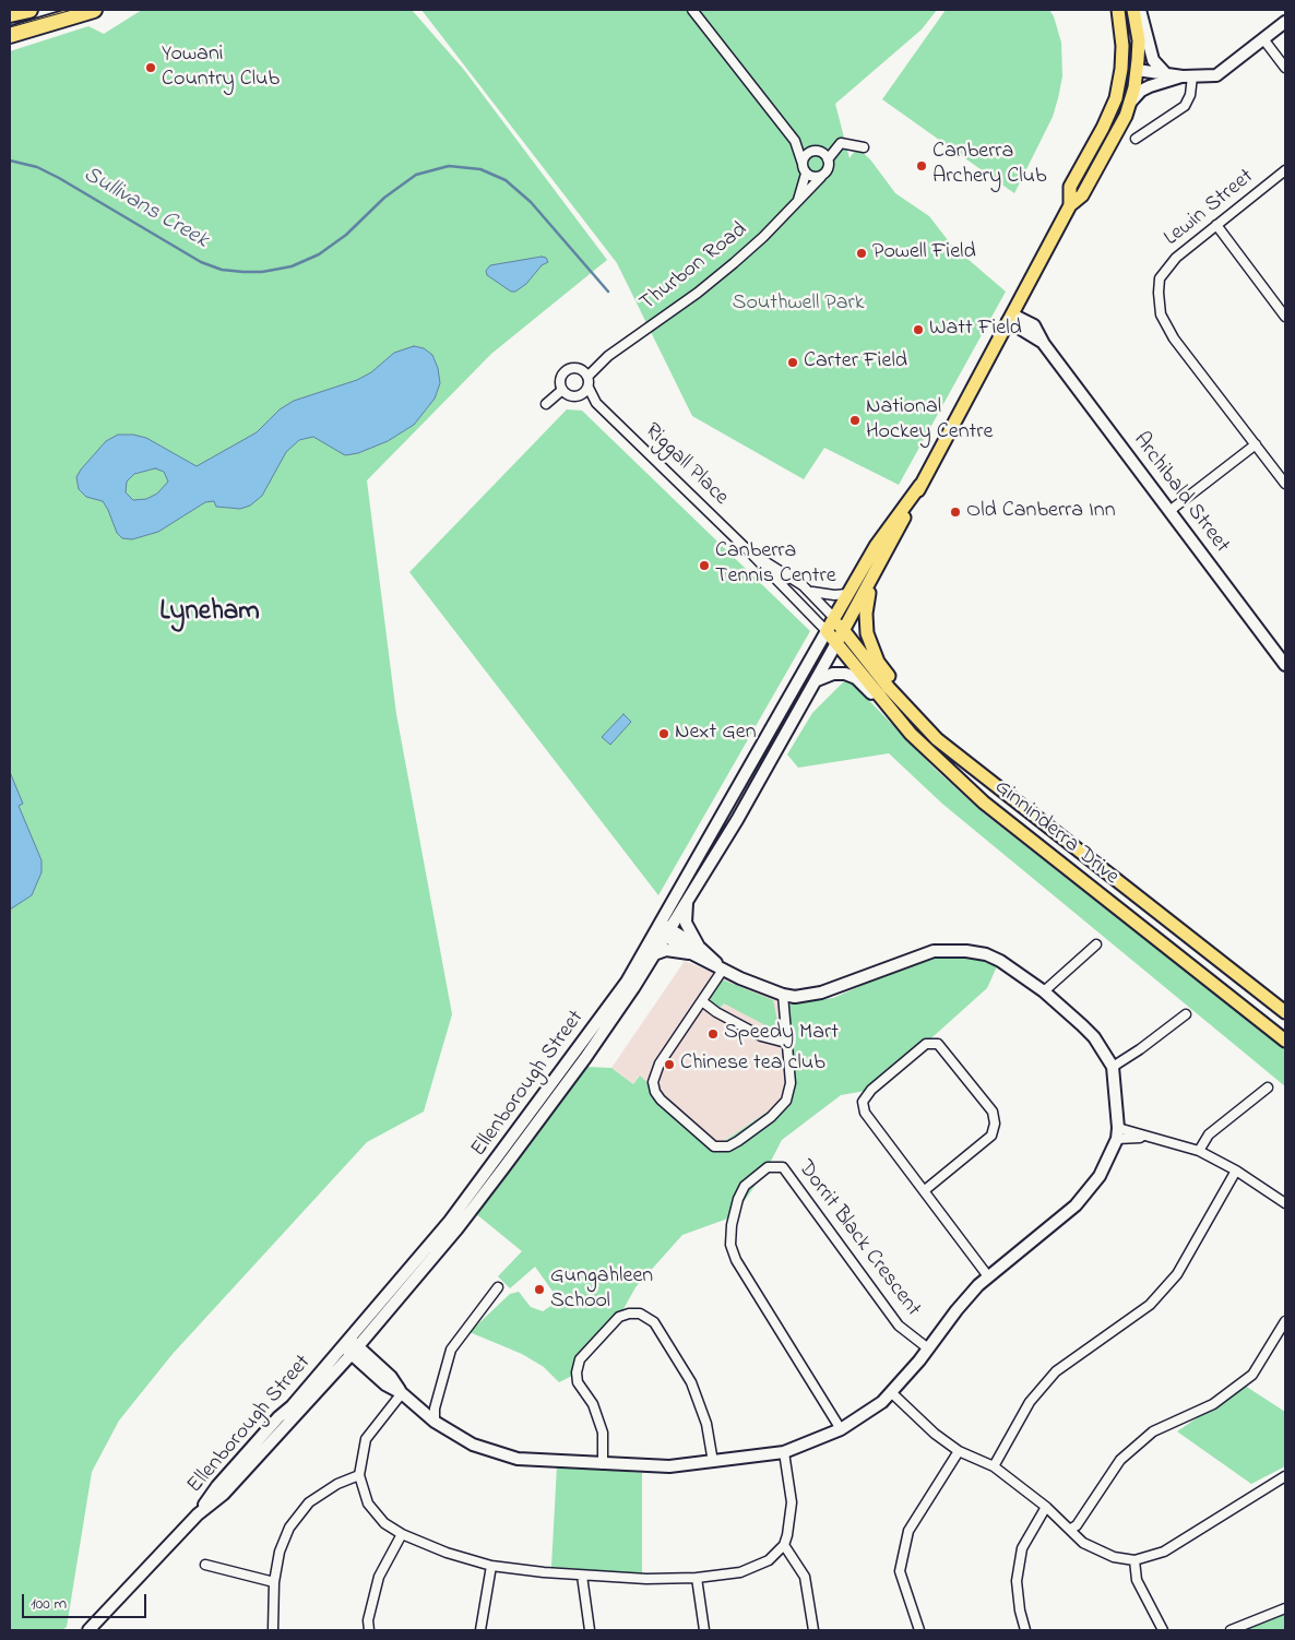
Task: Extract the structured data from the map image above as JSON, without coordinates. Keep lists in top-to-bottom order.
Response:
{
  "streets": {
    "main road": ["Ginninderra Drive"],
    "street": [
      "Lewin Street",
      "Thurbon Road",
      "Riggall Place",
      "Archibald Street",
      "Ellenborough Street",
      "Dorrit Black Crescent"
    ]
  },
  "crossings": [
    ["Thurbon Road", "Riggall Place"],
    ["Riggall Place", "Ginninderra Drive"],
    ["Riggall Place", "Ellenborough Street"],
    ["Ginninderra Drive", "Ellenborough Street"]
  ],
  "districts": ["Lyneham"],
  "water": ["Sullivans Creek"],
  "parks": ["Southwell Park"],
  "places": [
    "Yowani Country Club",
    "Canberra Archery Club",
    "Powell Field",
    "Watt Field",
    "Carter Field",
    "National Hockey Centre",
    "Old Canberra Inn",
    "Canberra Tennis Centre",
    "Next Gen",
    "Speedy Mart",
    "Chinese tea club",
    "Gungahleen School"
  ],
  "scale_bar": "100 m"
}
